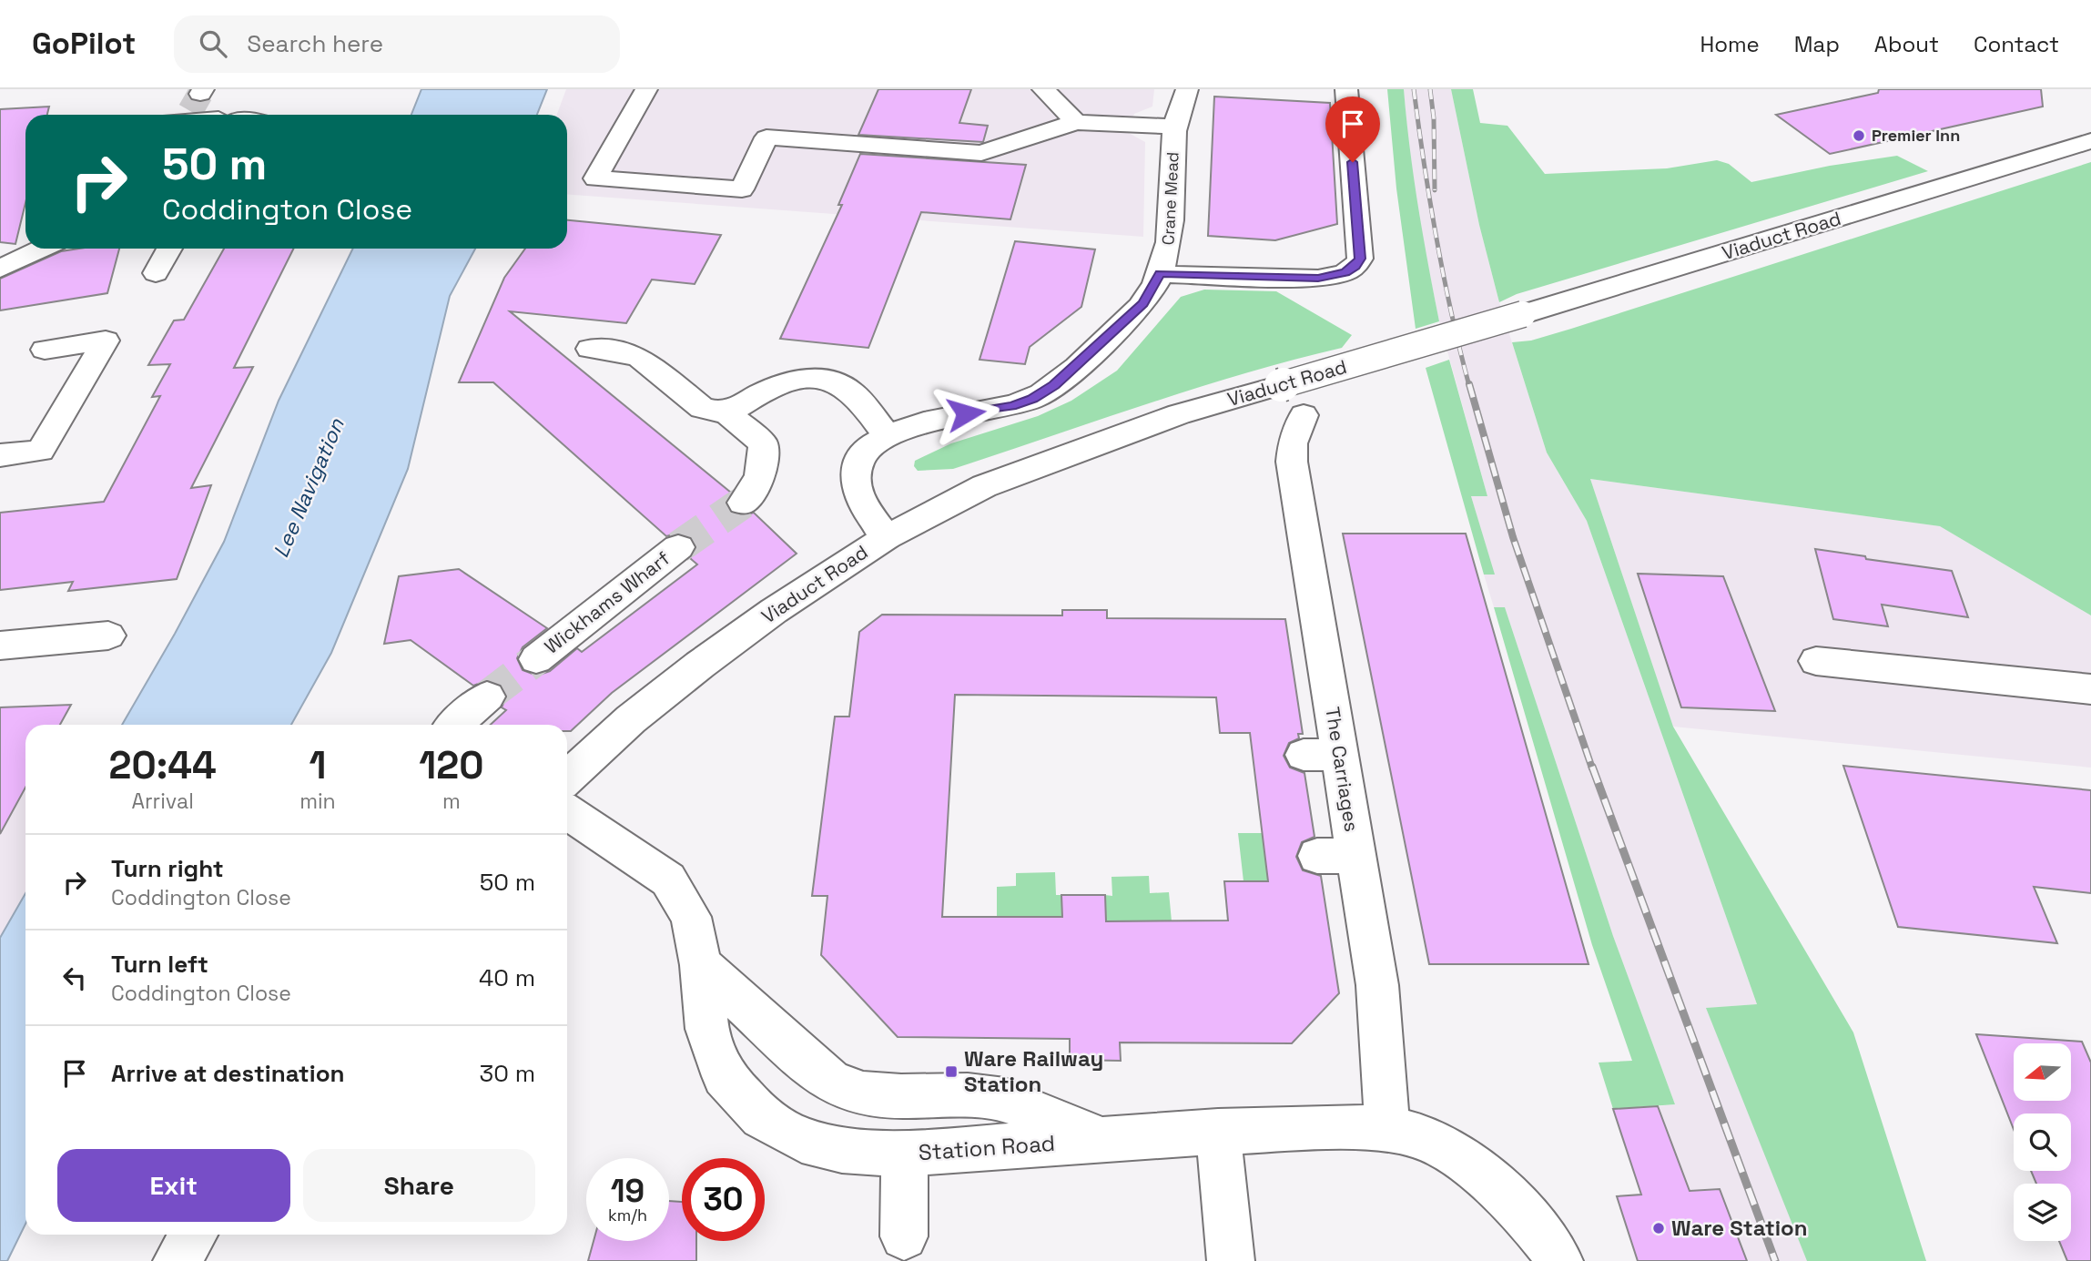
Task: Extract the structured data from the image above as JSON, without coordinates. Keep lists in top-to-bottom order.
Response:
{
  "streets": {
    "street": [
      "Crane Mead",
      "Viaduct Road",
      "Wickhams Wharf",
      "The Carriages",
      "Station Road"
    ]
  },
  "crossings": [
    ["Crane Mead", "Viaduct Road"],
    ["The Carriages", "Station Road"]
  ],
  "water": ["Lee Navigation"],
  "places": {
    "other": ["Premier Inn", "Ware Station"],
    "transit": ["Ware Railway Station"]
  },
  "north": "left",
  "page": {
    "header": "GoPilot",
    "search": "Search here",
    "nav": [
      "Home",
      "Map",
      "About",
      "Contact"
    ],
    "turn": ["50 m", "Coddington Close"],
    "eta": [
      "20:44",
      "Arrival",
      "1",
      "min",
      "120",
      "m"
    ],
    "list": [
      {
        "name": "Turn right",
        "note": "Coddington Close",
        "value": "50 m"
      },
      {
        "name": "Turn left",
        "note": "Coddington Close",
        "value": "40 m"
      },
      {
        "name": "Arrive at destination",
        "value": "30 m"
      }
    ],
    "buttons": ["Exit", "Share"],
    "speed": "19 km/h",
    "limit": "30"
  }
}
